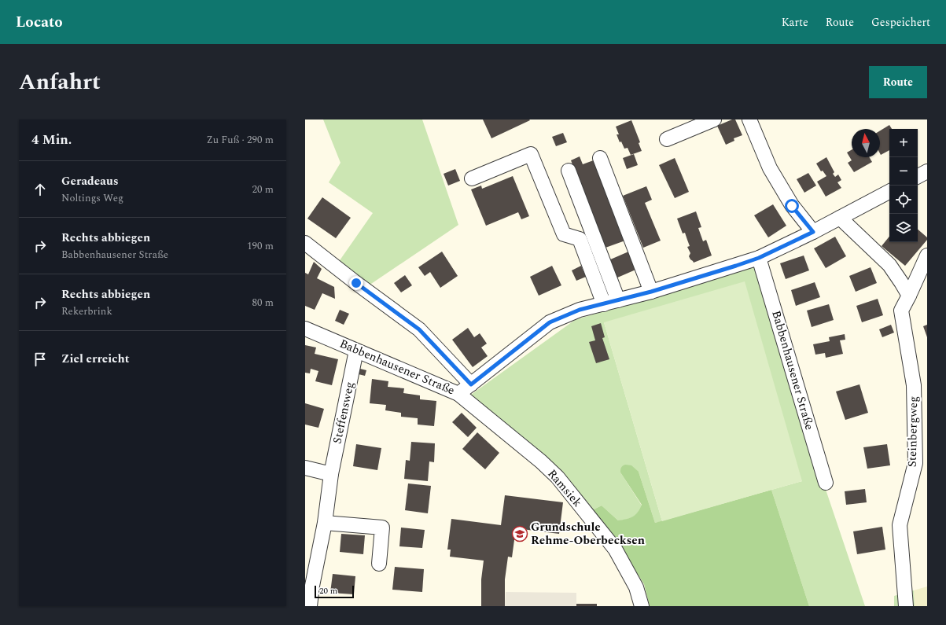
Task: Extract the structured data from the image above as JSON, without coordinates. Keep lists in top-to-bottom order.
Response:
{
  "streets": {
    "street": [
      "Babbenhausener Straße",
      "Steffensweg",
      "Steinbergweg",
      "Ramsiek"
    ]
  },
  "crossings": [
    ["Babbenhausener Straße", "Steffensweg"],
    ["Babbenhausener Straße", "Ramsiek"]
  ],
  "places": {
    "school or university": ["Grundschule Rehme-Oberbecksen"]
  },
  "scale_bar": "20 m",
  "north": "top",
  "page": {
    "header": "Locato",
    "nav": ["Karte", "Route", "Gespeichert"],
    "title": "Anfahrt",
    "buttons": "Route",
    "heading": ["4 Min.", "Zu Fuß · 290 m"],
    "map_buttons": ["+", "−"],
    "list": [
      ["Geradeaus", "Noltings Weg", "20 m"],
      ["Rechts abbiegen", "Babbenhausener Straße", "190 m"],
      ["Rechts abbiegen", "Rekerbrink", "80 m"],
      "Ziel erreicht"
    ],
    "scale": "20 m"
  }
}
